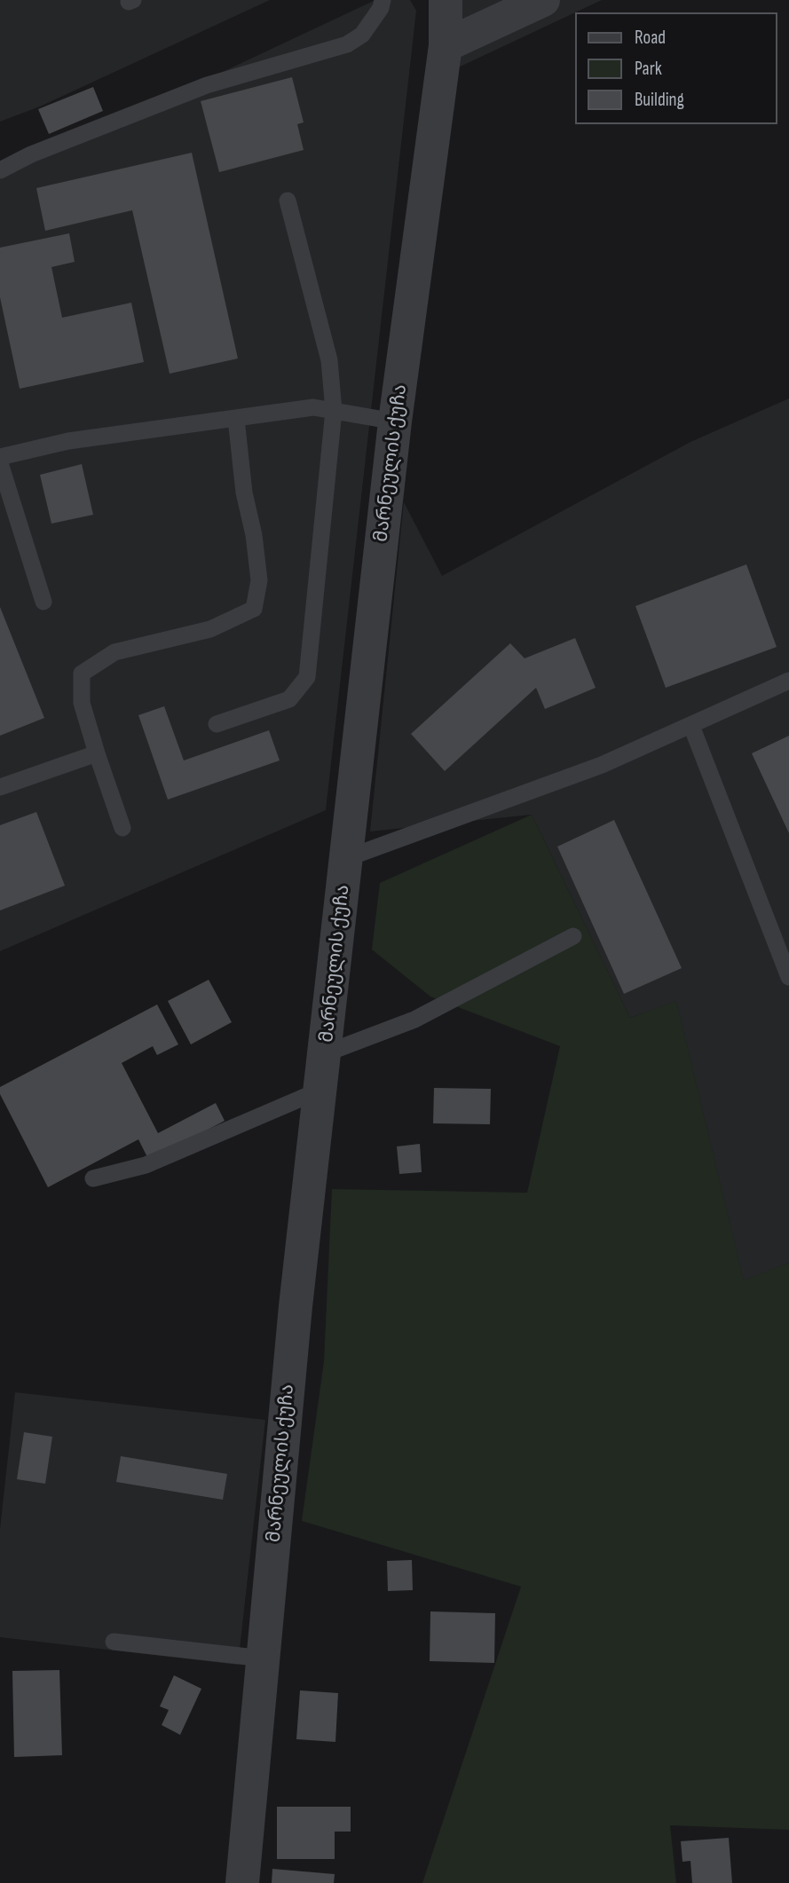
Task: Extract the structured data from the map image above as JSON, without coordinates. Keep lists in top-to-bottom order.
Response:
{
  "streets": {
    "street": ["მარნეულის ქუჩა"]
  },
  "legend": ["Road", "Park", "Building"]
}
